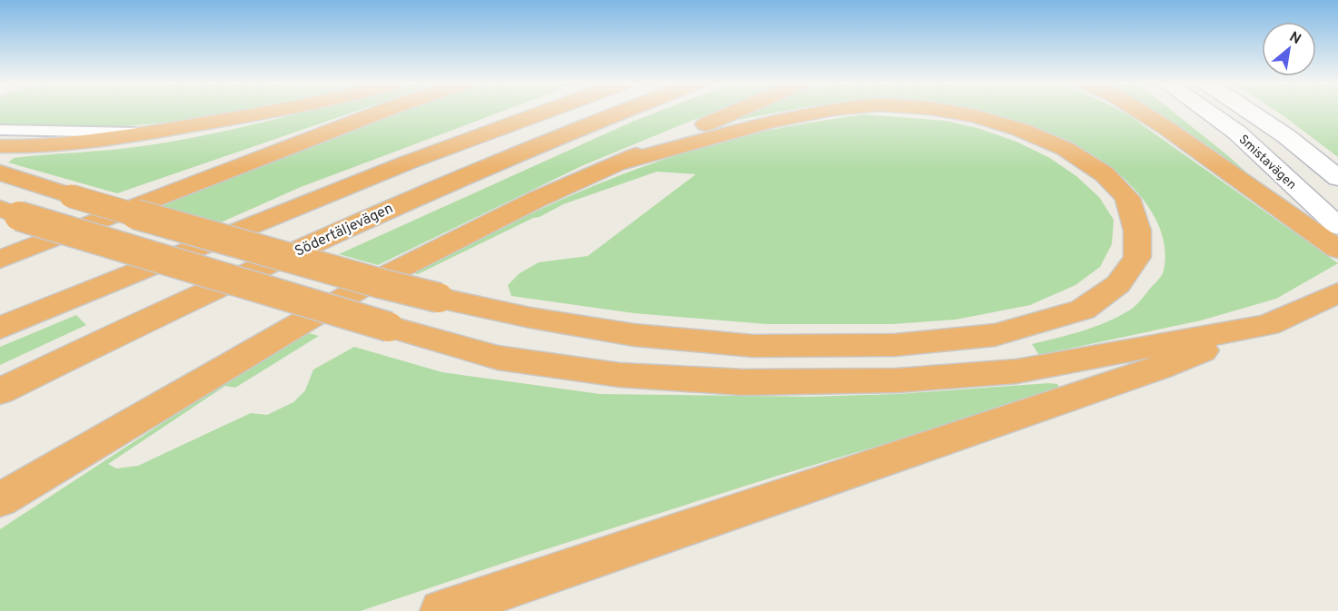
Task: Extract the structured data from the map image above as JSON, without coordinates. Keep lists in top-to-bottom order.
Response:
{
  "streets": {
    "highway": ["Södertäljevägen"],
    "main road": ["Smistavägen"]
  },
  "north": "top right"
}
